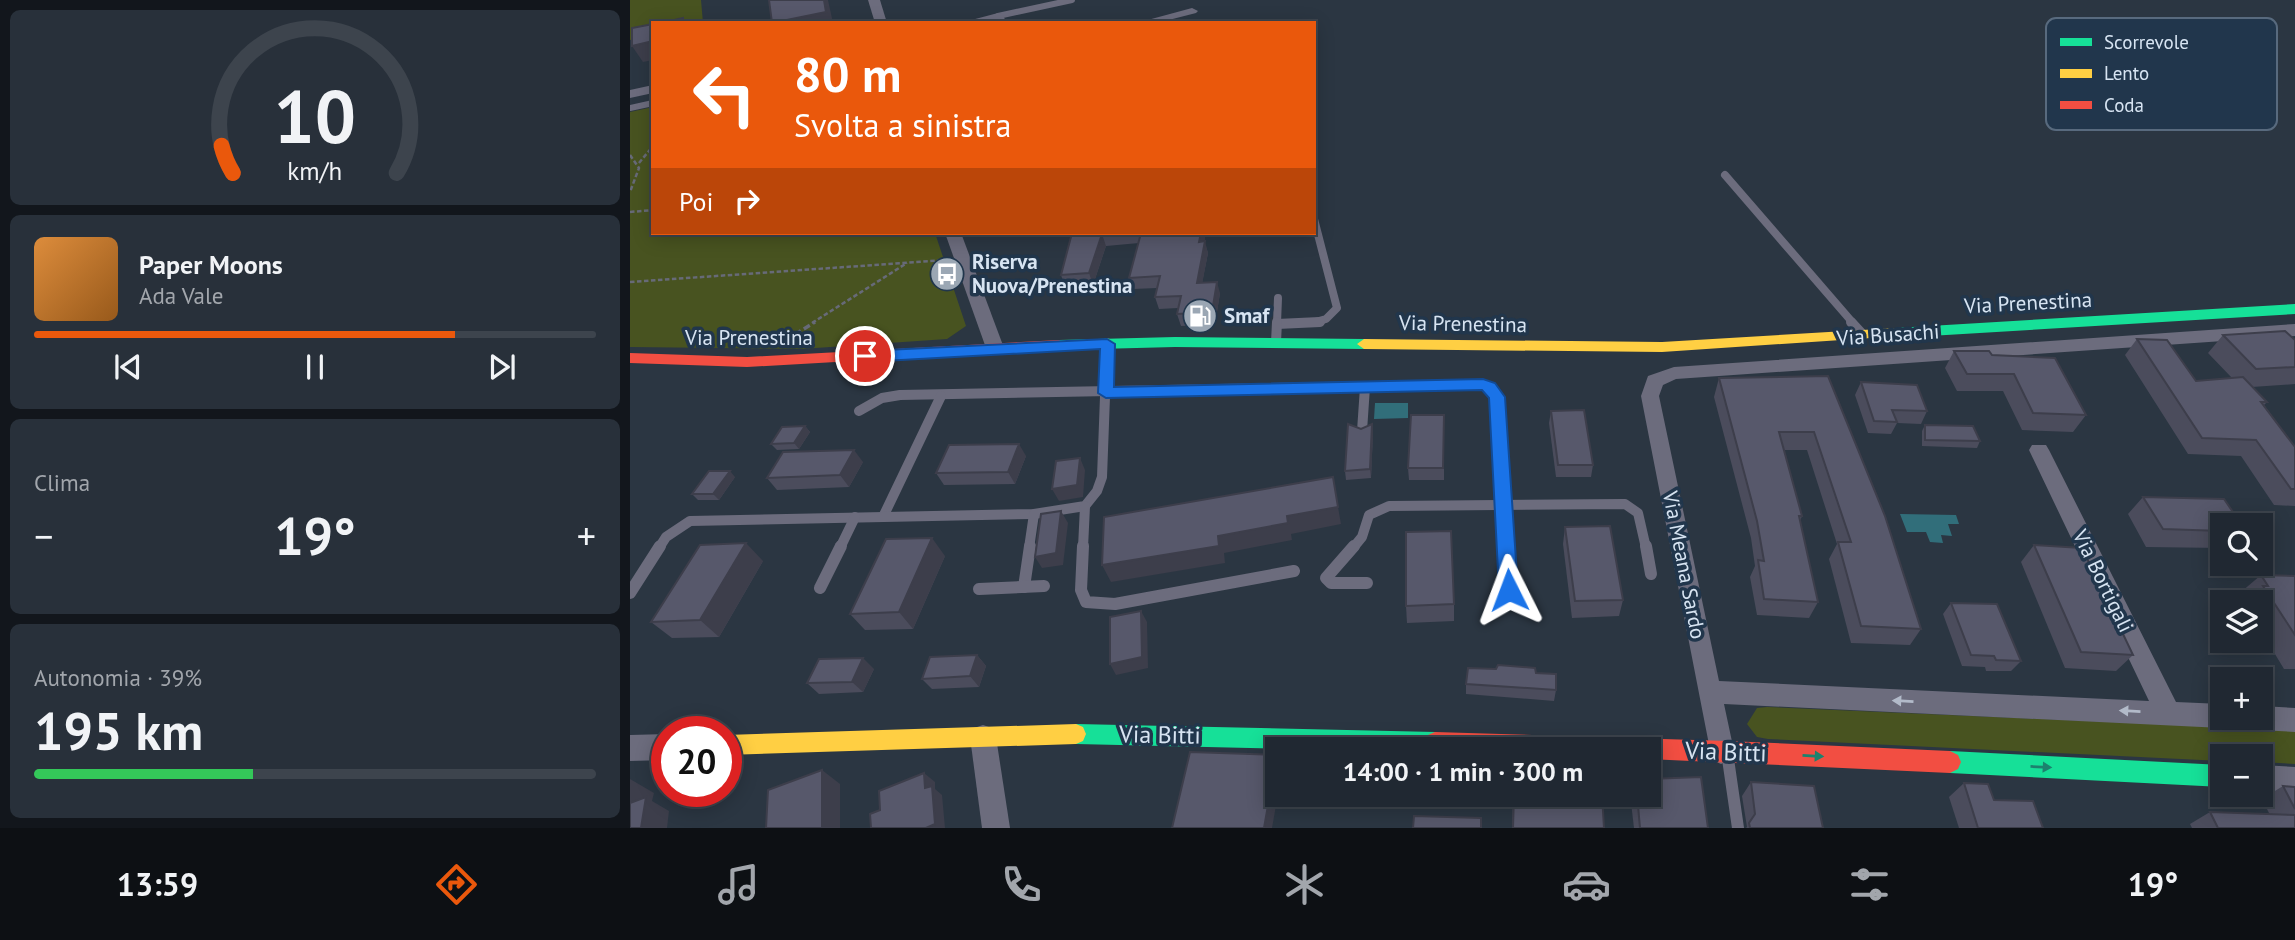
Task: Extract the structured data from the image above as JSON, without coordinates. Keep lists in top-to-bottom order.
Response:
{
  "streets": {
    "main road": ["Via Prenestina", "Via Bitti"],
    "street": ["Via Busachi", "Via Meana Sardo", "Via Bortigali"]
  },
  "crossings": [
    ["Via Busachi", "Via Meana Sardo"],
    ["Via Meana Sardo", "Via Bitti"]
  ],
  "places": {
    "bus stop": ["Riserva Nuova/Prenestina"],
    "fuel station": ["Smaf"]
  },
  "legend": ["Scorrevole", "Lento", "Coda"],
  "page": {
    "turn": ["80 m", "Svolta a sinistra"],
    "then": "Poi",
    "song": ["Paper Moons", "Ada Vale"],
    "tile": [
      "Clima",
      ["Autonomia · 39%", "195 km"]
    ],
    "heat": ["−", "19°", "+"],
    "map_buttons": ["+", "−"],
    "limit": "20",
    "trip": "14:00 · 1 min · 300 m",
    "tabs": ["13:59", "19°"],
    "gauge": ["10", "km/h"]
  }
}
